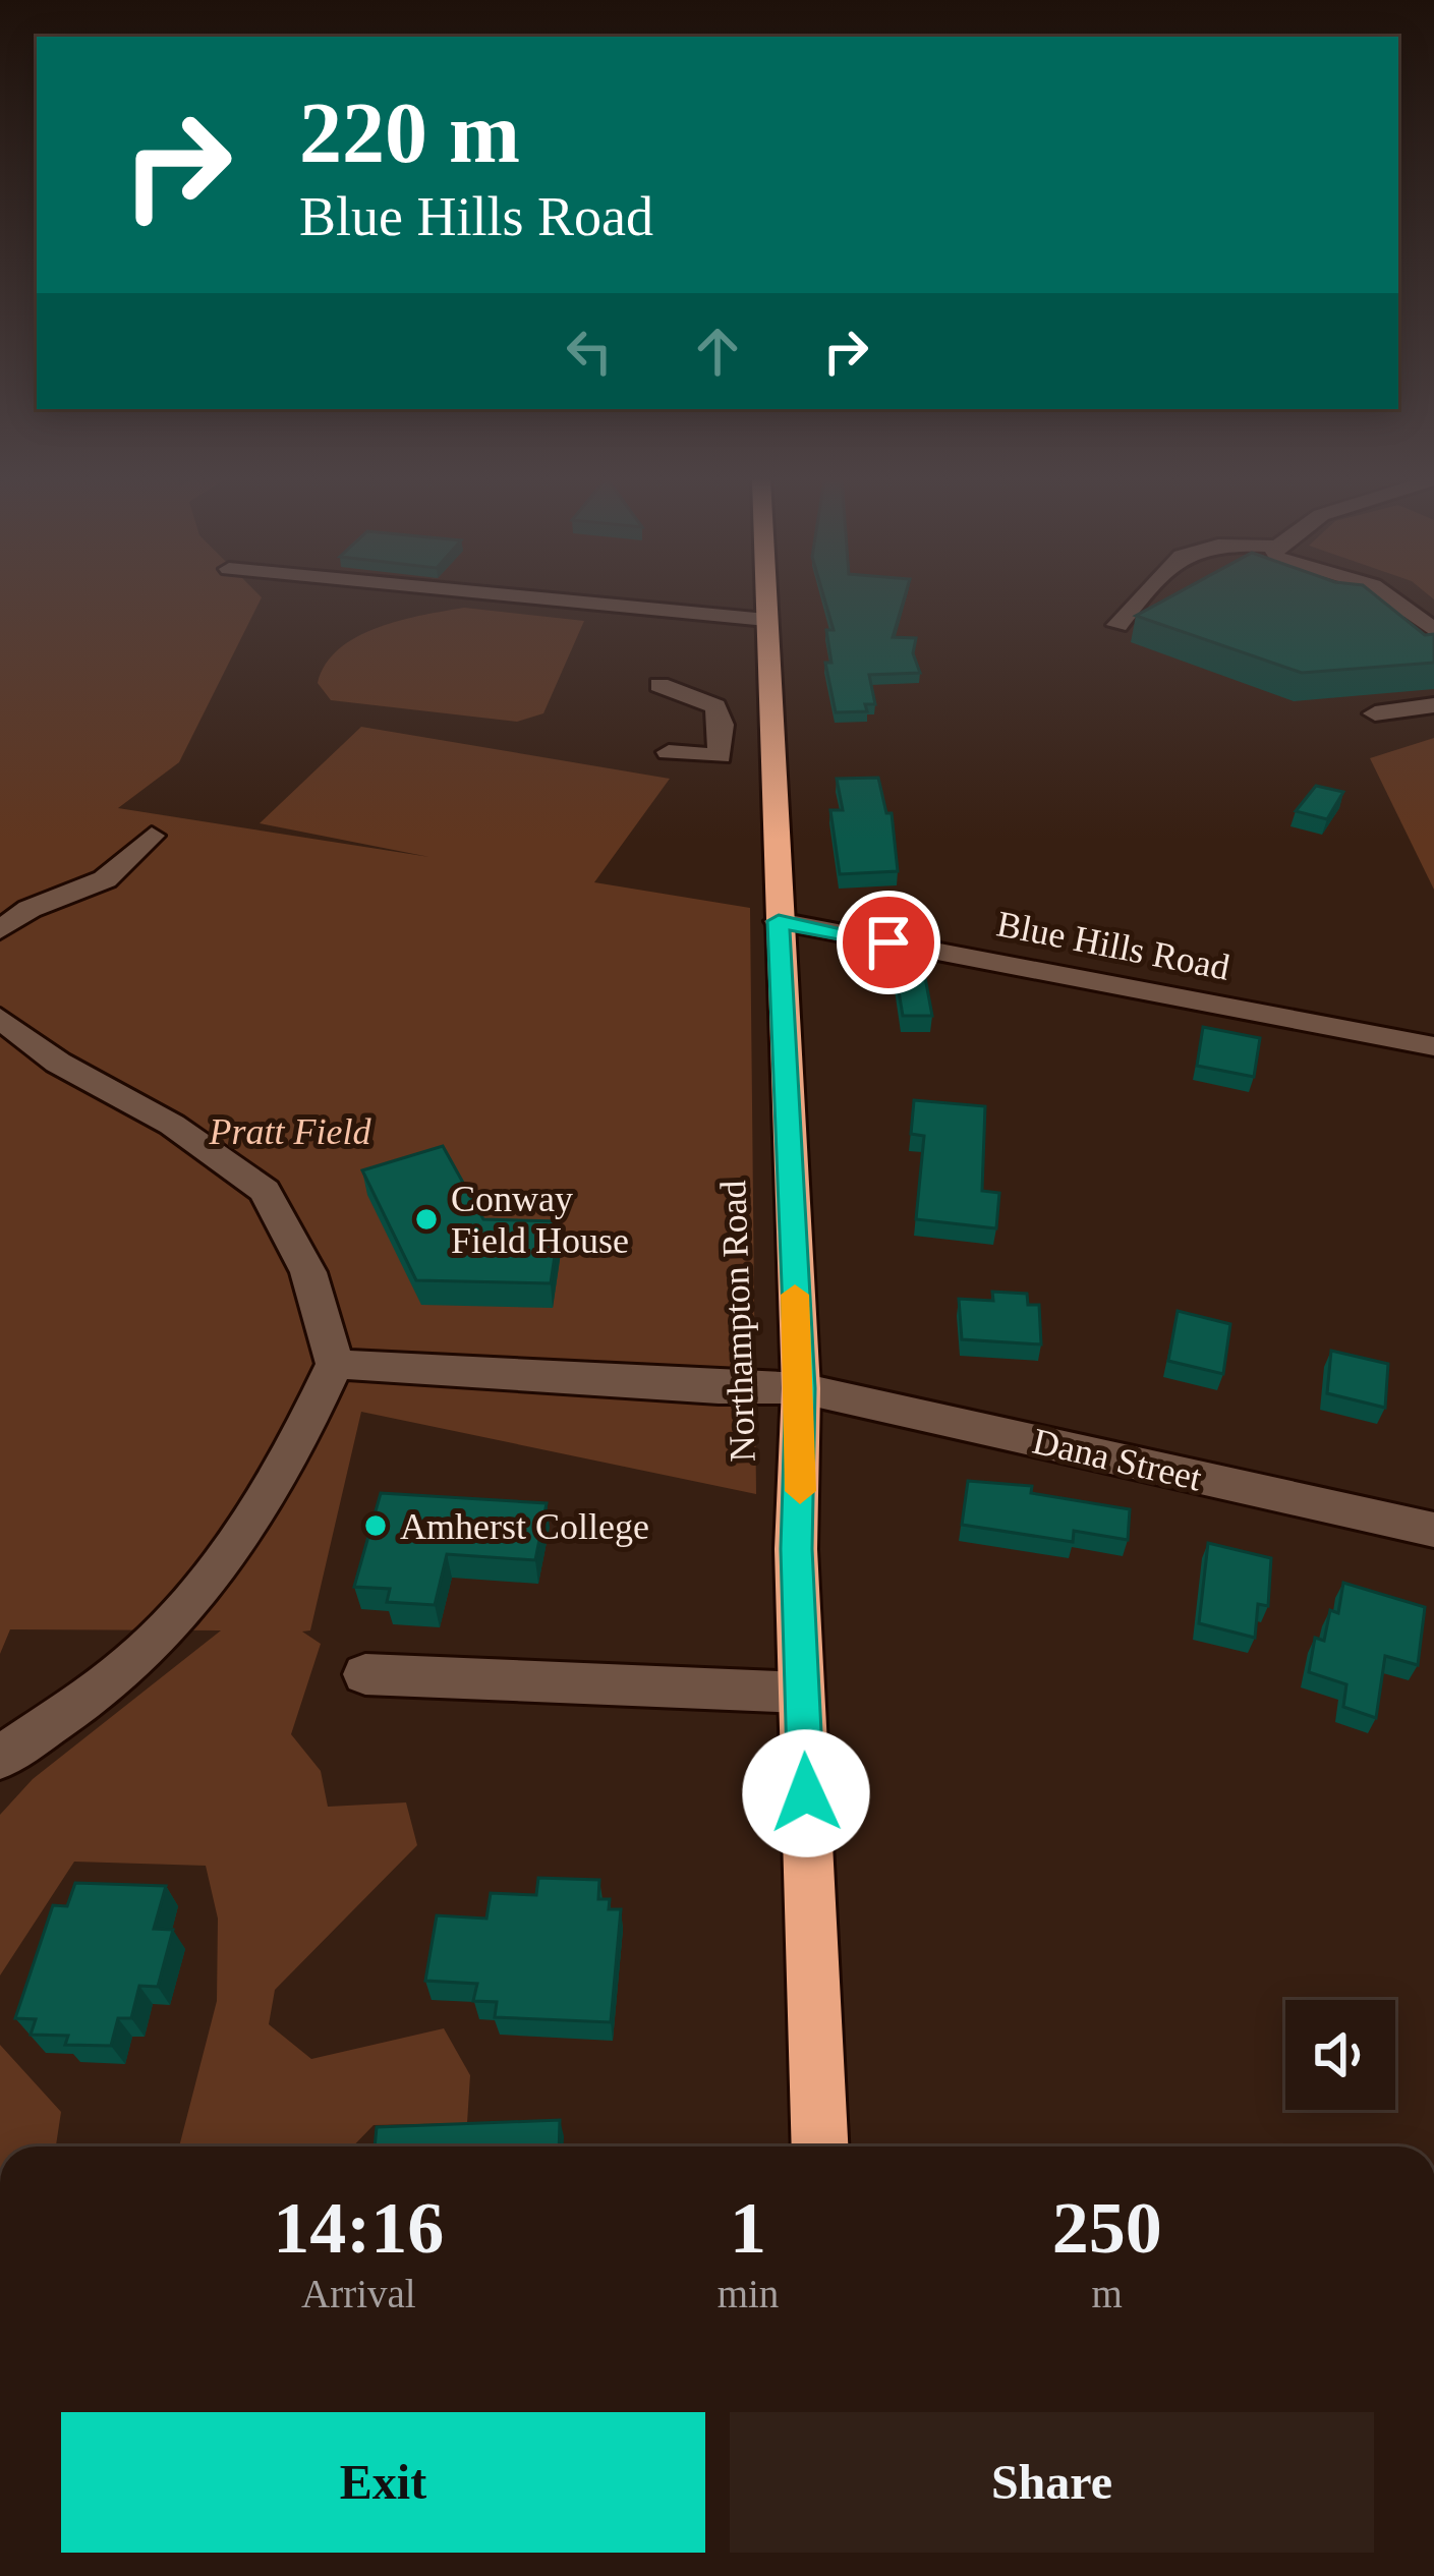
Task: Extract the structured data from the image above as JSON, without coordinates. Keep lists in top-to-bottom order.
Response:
{
  "streets": {
    "highway": ["Northampton Road"],
    "street": ["Blue Hills Road", "Dana Street"]
  },
  "crossings": [
    ["Blue Hills Road", "Northampton Road"],
    ["Northampton Road", "Dana Street"]
  ],
  "parks": ["Pratt Field"],
  "places": ["Conway Field House", "Amherst College"],
  "page": {
    "turn": ["220 m", "Blue Hills Road"],
    "eta": [
      "14:16",
      "Arrival",
      "1",
      "min",
      "250",
      "m"
    ],
    "buttons": ["Exit", "Share"]
  }
}
